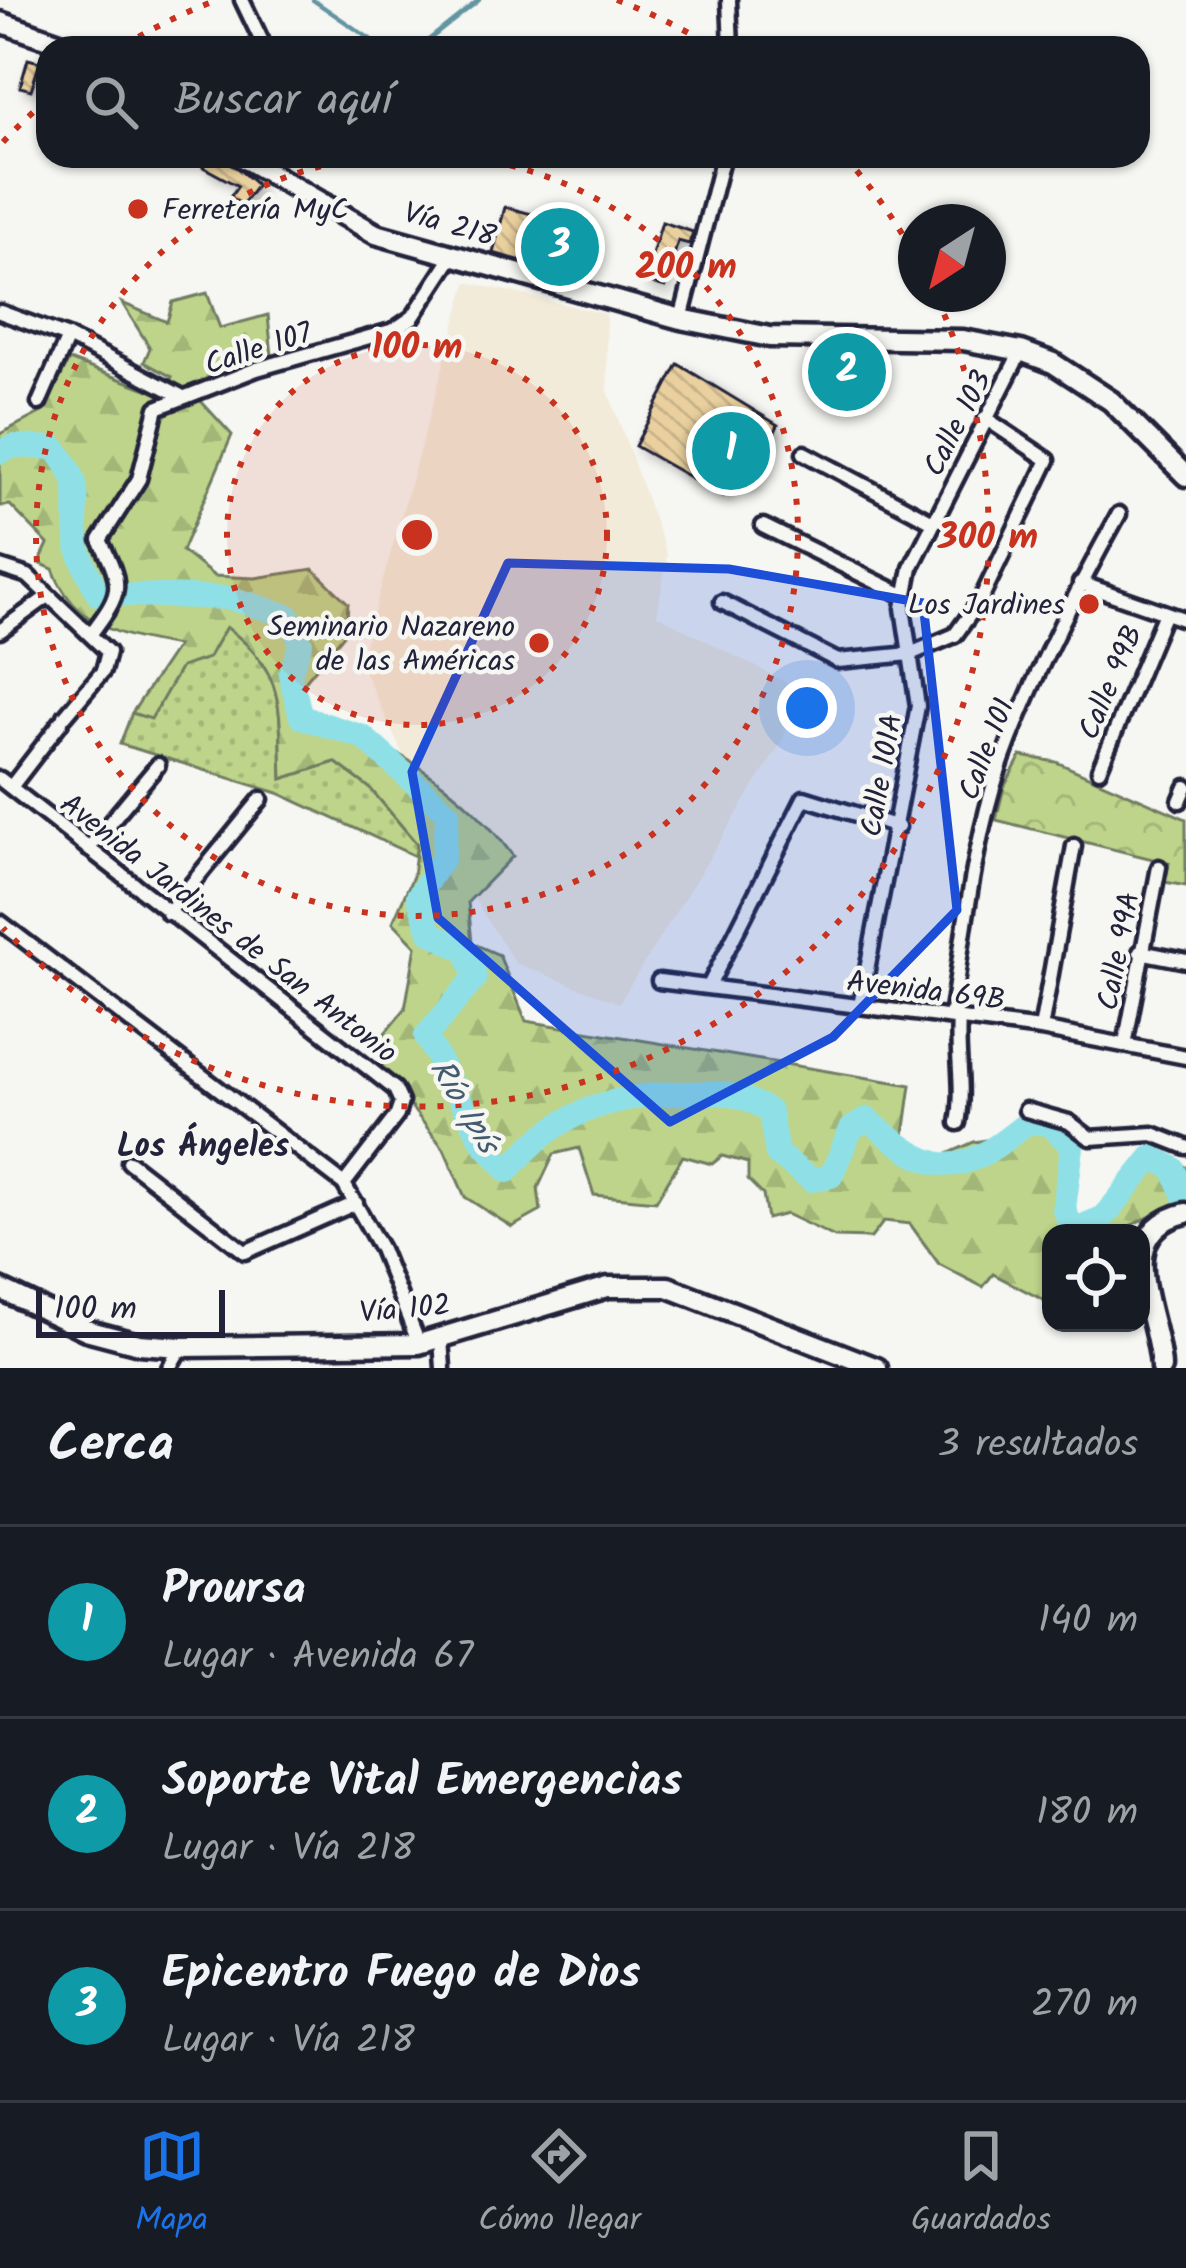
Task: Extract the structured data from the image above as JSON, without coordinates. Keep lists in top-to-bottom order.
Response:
{
  "streets": {
    "main road": ["Vía 218", "Vía 102"],
    "street": [
      "Calle 107",
      "Calle 103",
      "Calle 99B",
      "Calle 101",
      "Calle 101A",
      "Avenida Jardines de San Antonio",
      "Calle 99A",
      "Avenida 69B"
    ]
  },
  "crossings": [
    ["Vía 218", "Calle 107"],
    ["Vía 218", "Calle 103"],
    ["Calle 103", "Calle 101A"],
    ["Calle 101", "Avenida 69B"],
    ["Calle 101A", "Avenida 69B"],
    ["Calle 99A", "Avenida 69B"]
  ],
  "districts": ["Los Ángeles"],
  "water": ["Río Ipís"],
  "places": ["Ferretería MyC", "Los Jardines", "Seminario Nazareno de las Américas"],
  "scale_bar": "100 m",
  "north": "bottom left",
  "page": {
    "search": "Buscar aquí",
    "pins": ["3", "2", "1"],
    "scale": "100 m",
    "heading": ["Cerca", "3 resultados"],
    "list": [
      {
        "mark": "1",
        "name": "Proursa",
        "note": "Lugar · Avenida 67",
        "value": "140 m"
      },
      {
        "mark": "2",
        "name": "Soporte Vital Emergencias",
        "note": "Lugar · Vía 218",
        "value": "180 m"
      },
      {
        "mark": "3",
        "name": "Epicentro Fuego de Dios",
        "note": "Lugar · Vía 218",
        "value": "270 m"
      }
    ],
    "nav": ["Mapa", "Cómo llegar", "Guardados"]
  },
  "rings": ["200 m", "100 m", "300 m"]
}
